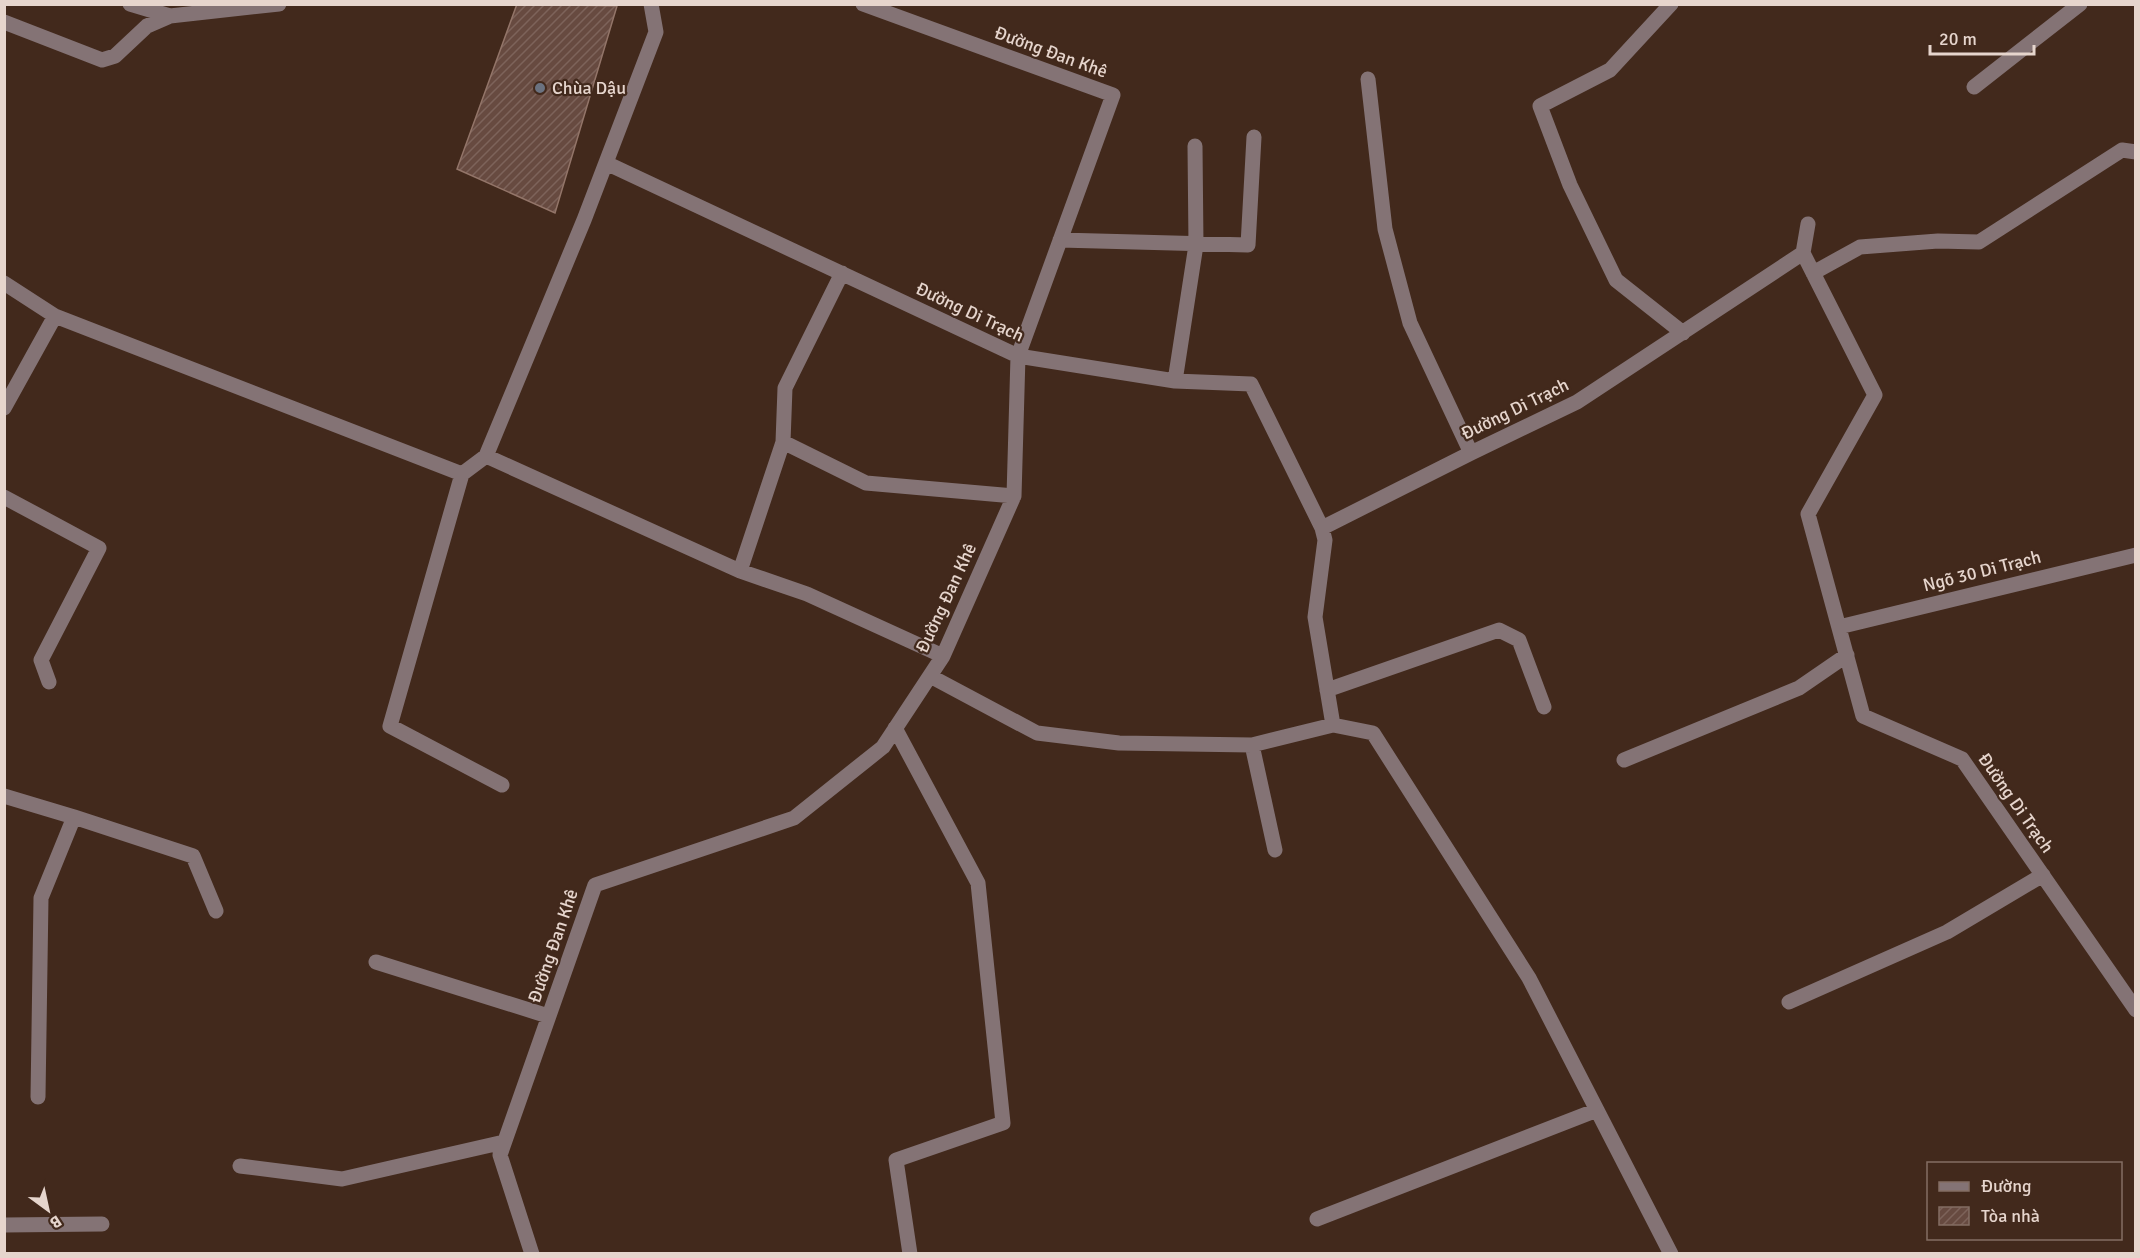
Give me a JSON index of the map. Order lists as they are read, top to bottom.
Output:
{
  "streets": {
    "street": ["Đường Đan Khê", "Đường Di Trạch", "Ngõ 30 Di Trạch"]
  },
  "crossings": [
    ["Đường Đan Khê", "Đường Di Trạch"],
    ["Đường Di Trạch", "Ngõ 30 Di Trạch"]
  ],
  "places": ["Chùa Dậu"],
  "legend": ["Đường", "Tòa nhà"],
  "scale_bar": "20 m",
  "north": "bottom right"
}
